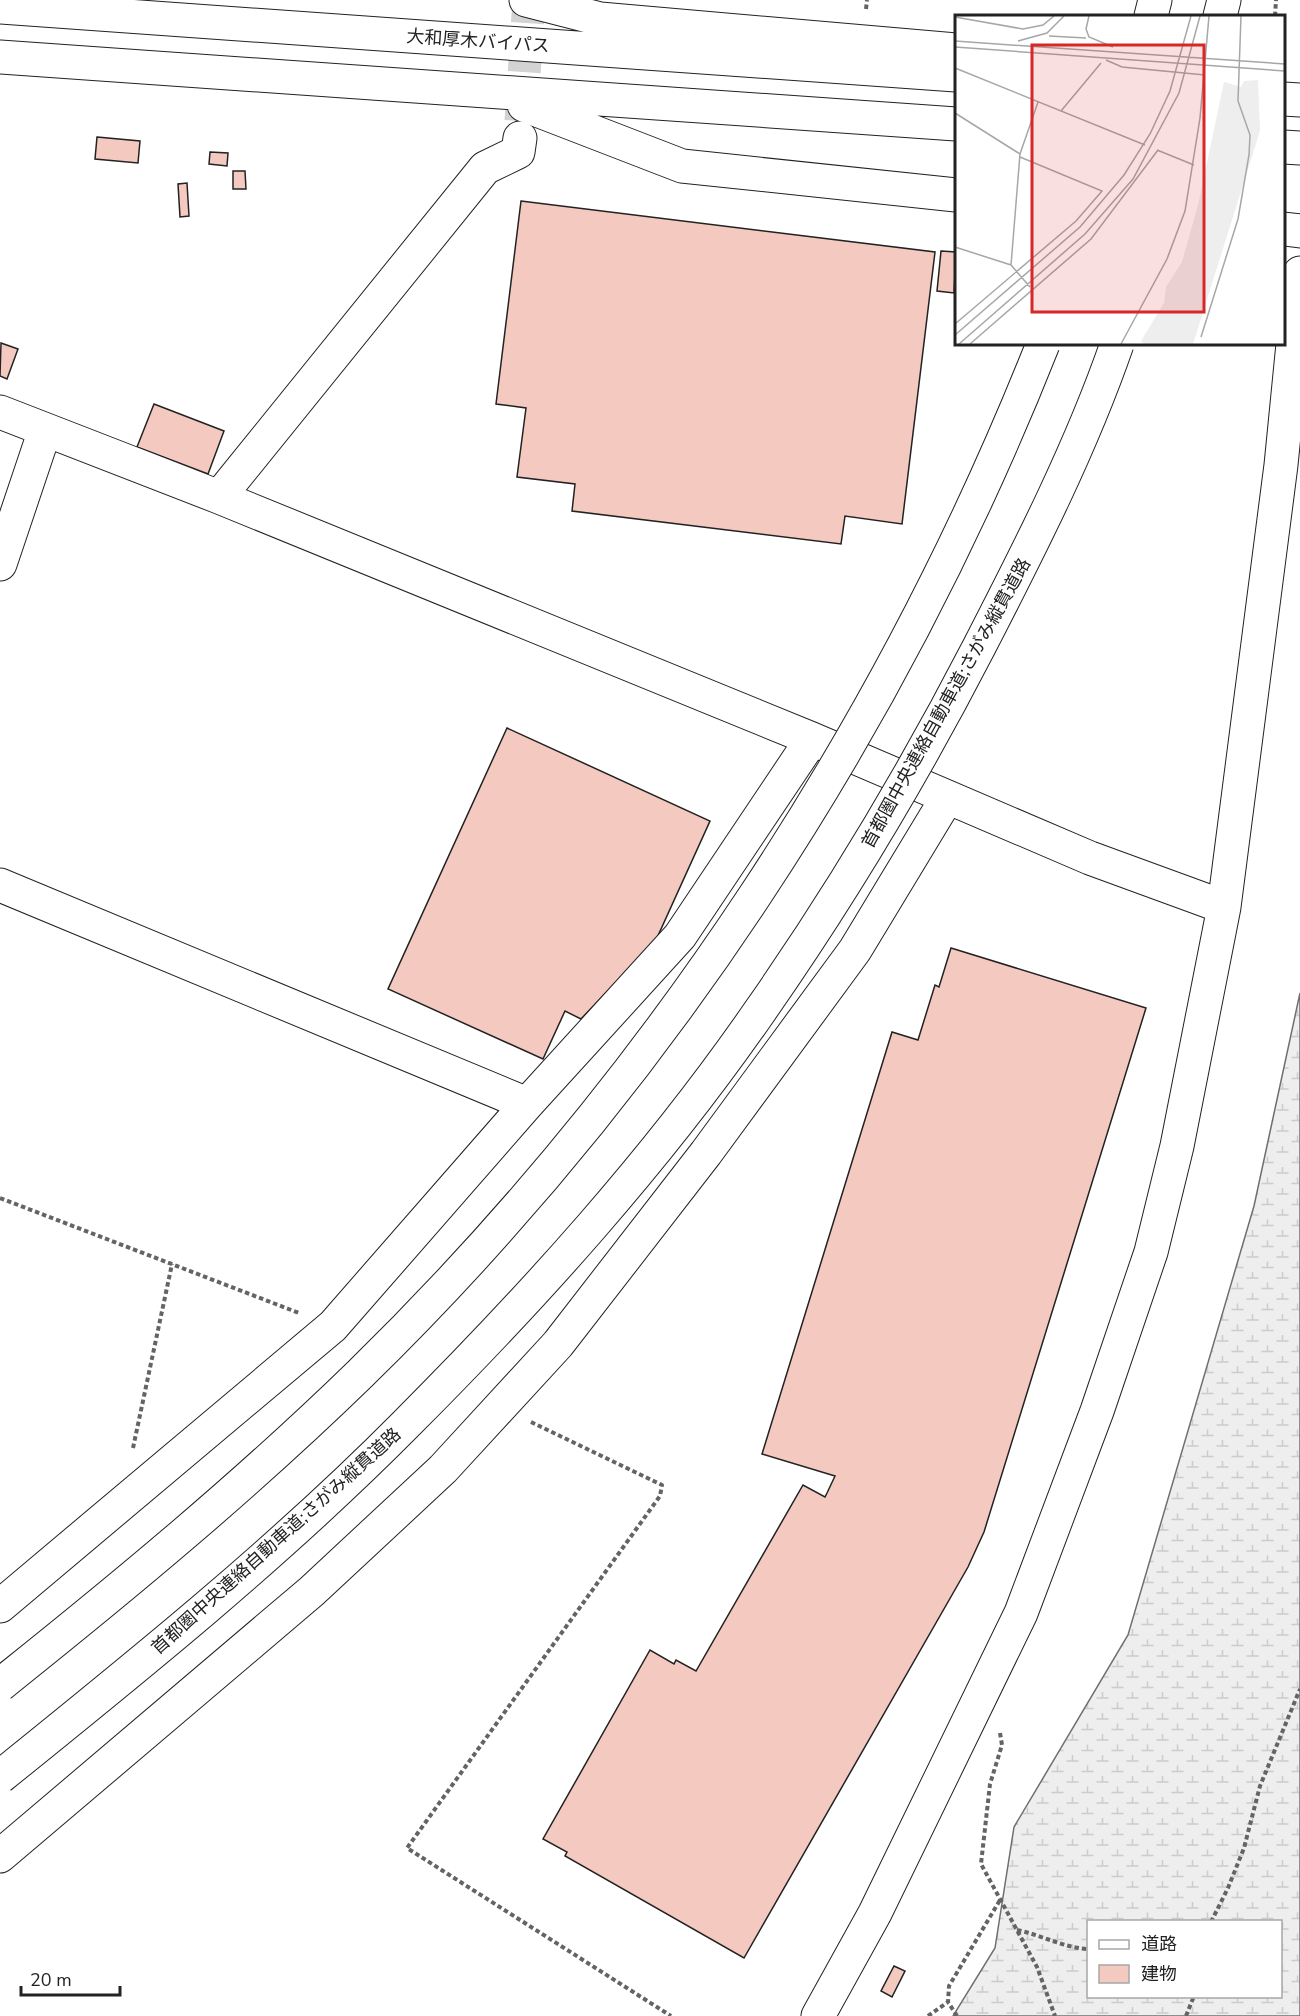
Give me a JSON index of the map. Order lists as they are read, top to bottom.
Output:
{
  "streets": {
    "main road": ["大和厚木バイパス", "首都圏中央連絡自動車道;さがみ縦貫道路"]
  },
  "legend": ["道路", "建物"],
  "scale_bar": "20 m"
}
